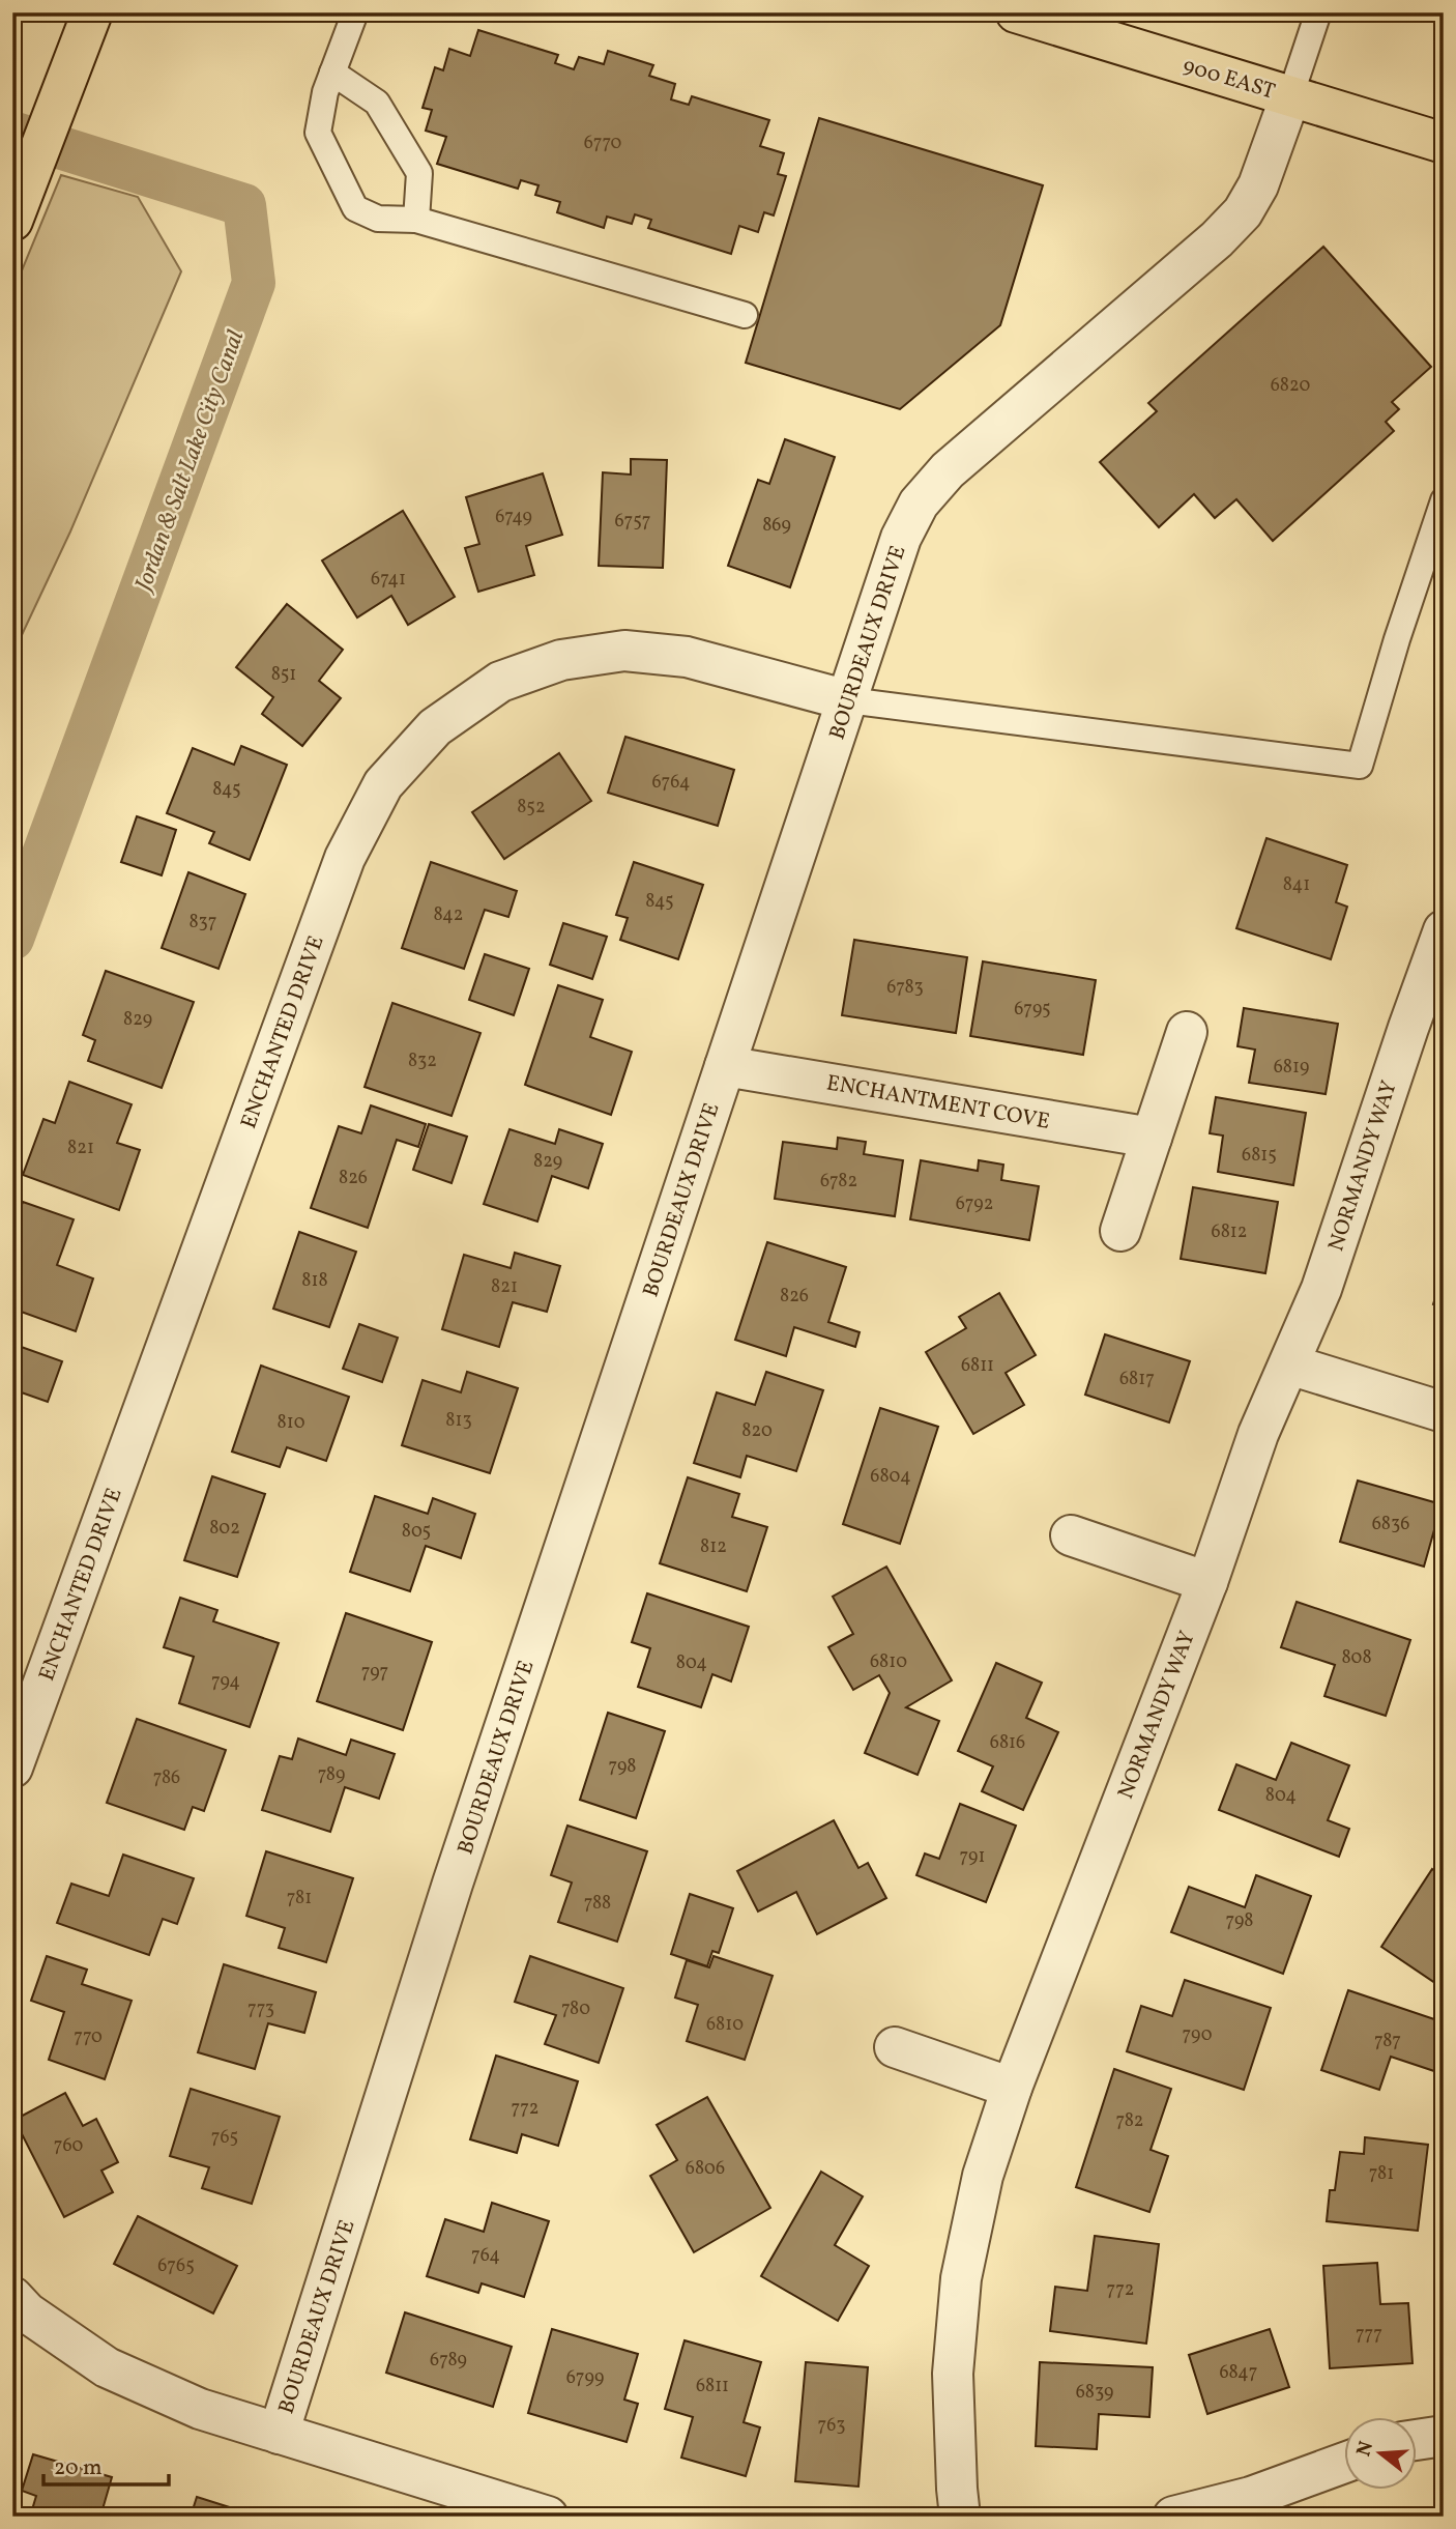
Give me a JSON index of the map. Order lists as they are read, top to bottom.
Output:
{
  "streets": {
    "main road": ["900 EAST"],
    "street": [
      "BOURDEAUX DRIVE",
      "ENCHANTED DRIVE",
      "ENCHANTMENT COVE",
      "NORMANDY WAY"
    ]
  },
  "crossings": [
    ["900 EAST", "BOURDEAUX DRIVE"],
    ["BOURDEAUX DRIVE", "ENCHANTED DRIVE"],
    ["BOURDEAUX DRIVE", "ENCHANTMENT COVE"]
  ],
  "water": ["Jordan & Salt Lake City Canal"],
  "house_numbers": [
    "6770",
    "6820",
    "6749",
    "6757",
    "869",
    "6741",
    "851",
    "6764",
    "845",
    "852",
    "841",
    "845",
    "842",
    "837",
    "6783",
    "6795",
    "829",
    "832",
    "6819",
    "821",
    "6815",
    "829",
    "826",
    "6782",
    "6792",
    "6812",
    "818",
    "821",
    "826",
    "6811",
    "6817",
    "813",
    "810",
    "820",
    "6804",
    "6836",
    "802",
    "805",
    "812",
    "808",
    "6810",
    "804",
    "797",
    "794",
    "6816",
    "798",
    "789",
    "786",
    "804",
    "791",
    "781",
    "788",
    "798",
    "773",
    "780",
    "6810",
    "790",
    "770",
    "787",
    "772",
    "782",
    "765",
    "760",
    "6806",
    "781",
    "764",
    "6765",
    "772",
    "777",
    "6789",
    "6847",
    "6799",
    "6811",
    "6839",
    "763"
  ],
  "scale_bar": "20 m",
  "north": "left"
}
